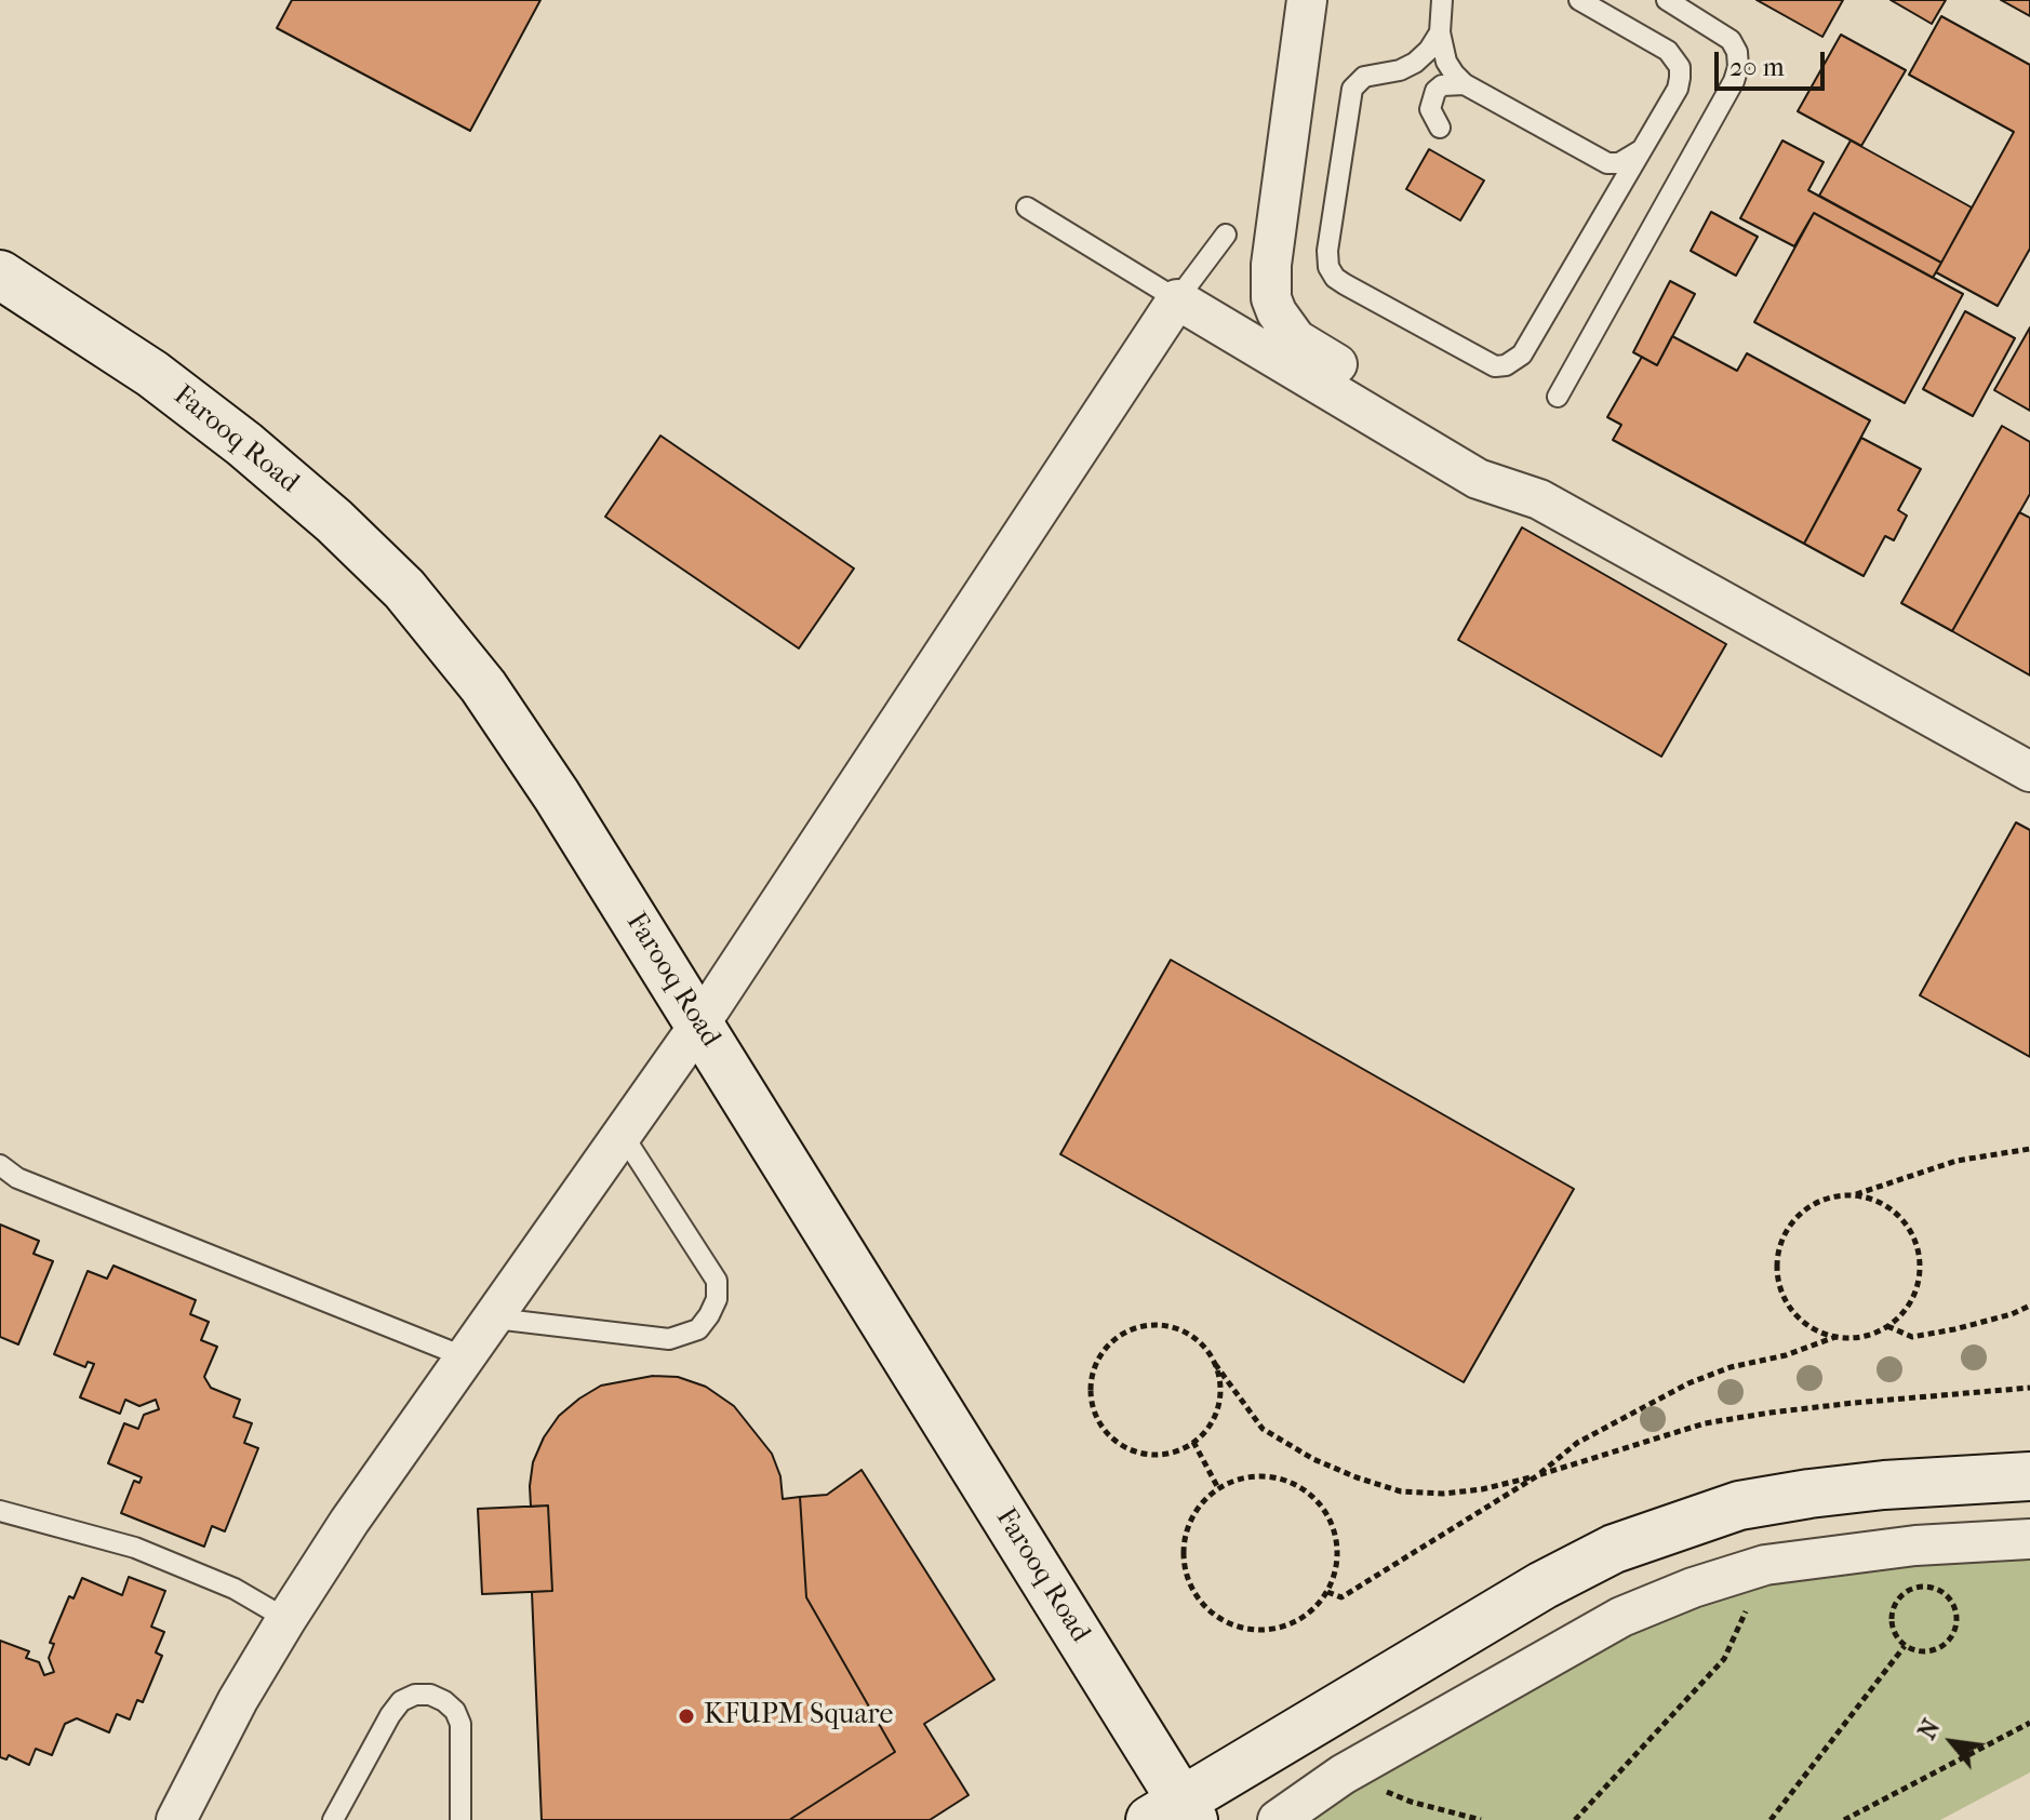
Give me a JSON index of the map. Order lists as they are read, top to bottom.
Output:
{
  "streets": {
    "street": ["Farooq Road"]
  },
  "places": ["KFUPM Square"],
  "scale_bar": "20 m",
  "north": "top left"
}
